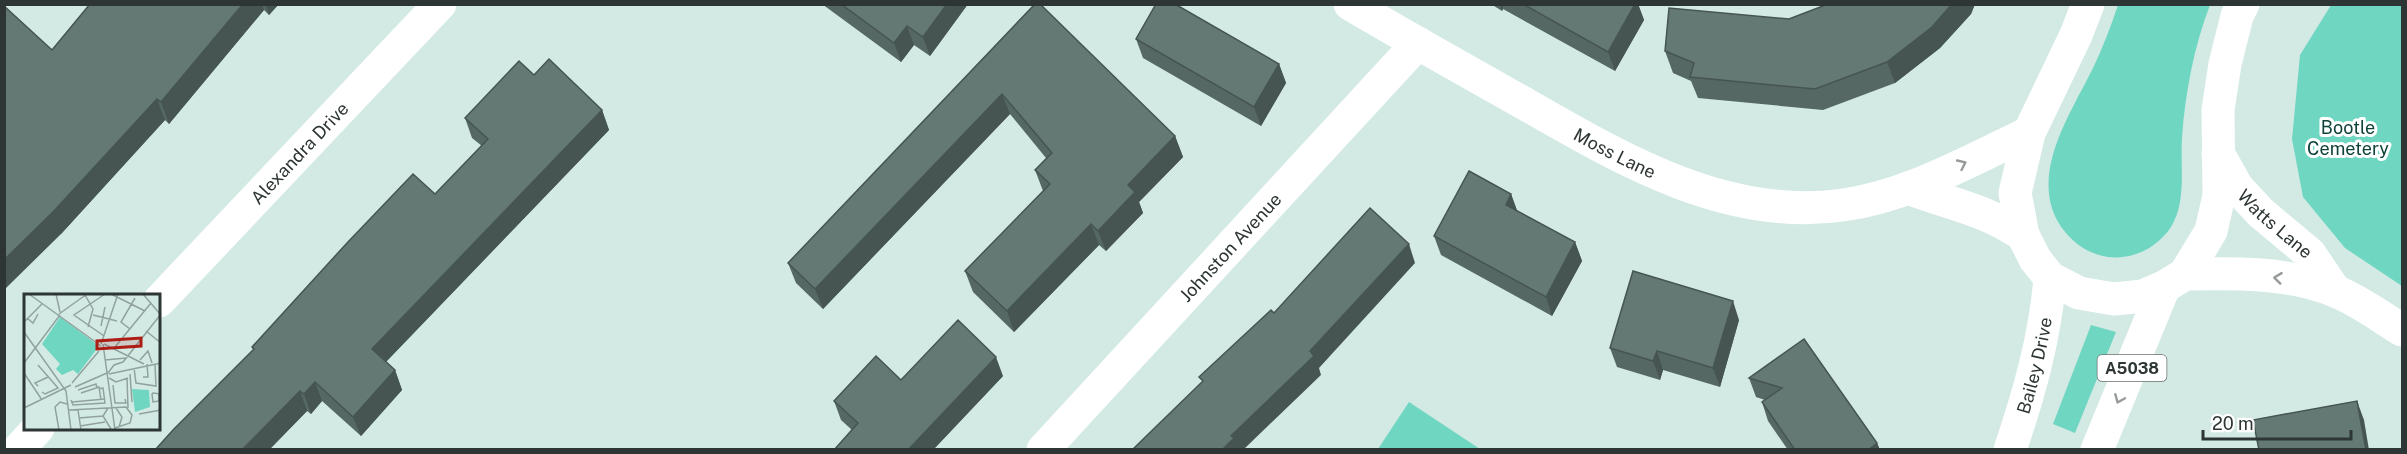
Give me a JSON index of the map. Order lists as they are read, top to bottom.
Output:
{
  "streets": {
    "street": [
      "Alexandra Drive",
      "Moss Lane",
      "Watts Lane",
      "Johnston Avenue",
      "Bailey Drive",
      "A5038"
    ]
  },
  "crossings": [
    ["Moss Lane", "Johnston Avenue"],
    ["Watts Lane", "Bailey Drive"],
    ["Watts Lane", "A5038"]
  ],
  "parks": ["Bootle Cemetery"],
  "scale_bar": "20 m"
}
